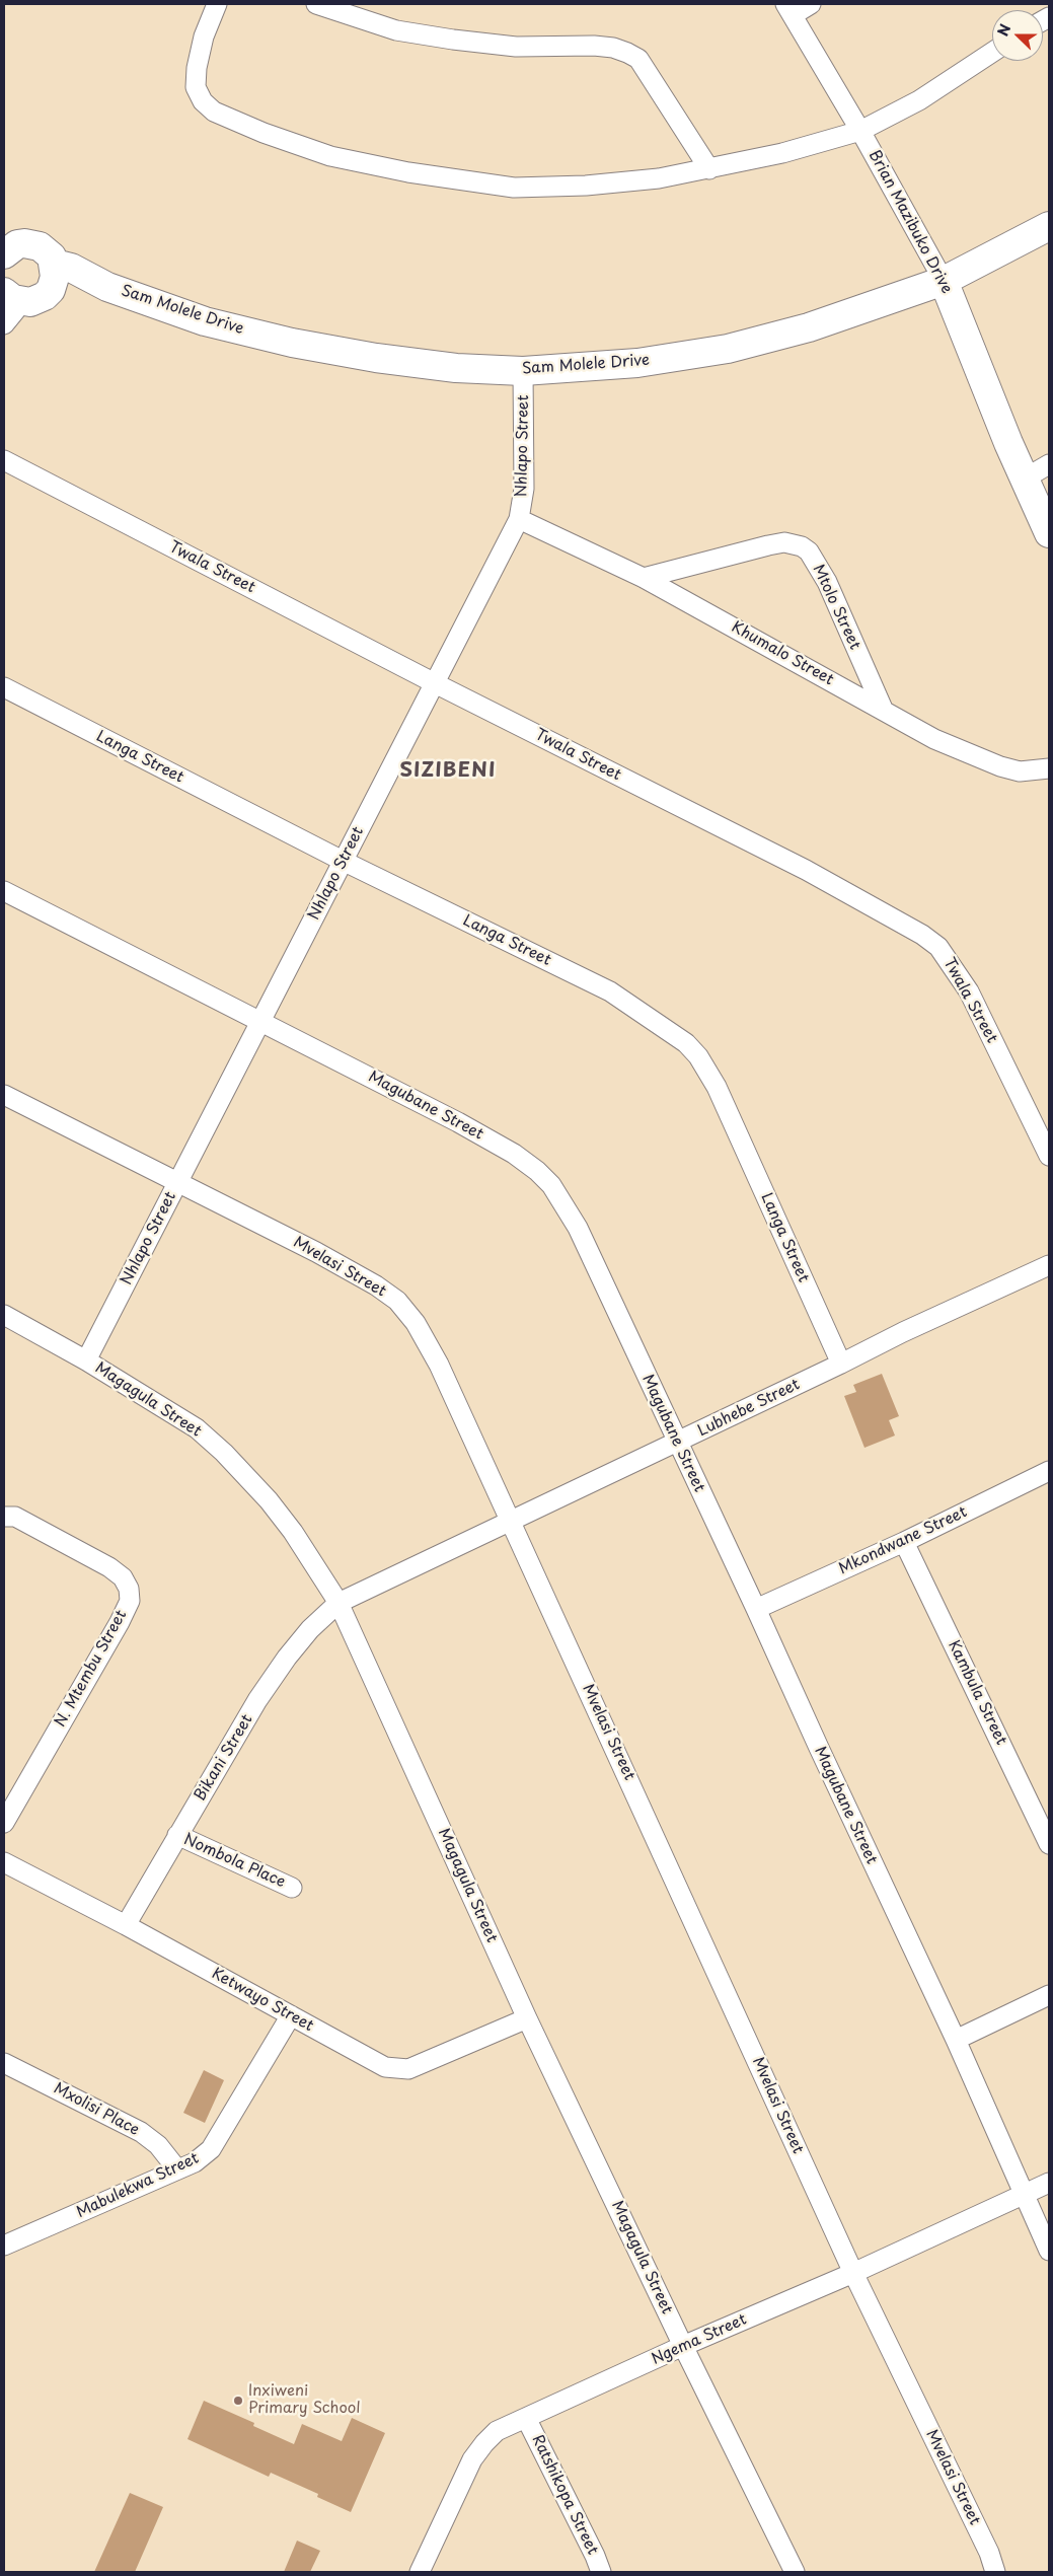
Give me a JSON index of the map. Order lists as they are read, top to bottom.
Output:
{
  "streets": {
    "street": [
      "Brian Mazibuko Drive",
      "Sam Molele Drive",
      "Nhlapo Street",
      "Twala Street",
      "Mtolo Street",
      "Khumalo Street",
      "Langa Street",
      "Magubane Street",
      "Mvelasi Street",
      "Magagula Street",
      "Lubhebe Street",
      "Mkondwane Street",
      "N. Mtembu Street",
      "Kambula Street",
      "Bikani Street",
      "Nombola Place",
      "Ketwayo Street",
      "Mxolisi Place",
      "Mabulekwa Street",
      "Ngema Street",
      "Ratshikopa Street"
    ]
  },
  "crossings": [
    ["Brian Mazibuko Drive", "Sam Molele Drive"],
    ["Sam Molele Drive", "Nhlapo Street"],
    ["Nhlapo Street", "Twala Street"],
    ["Nhlapo Street", "Khumalo Street"],
    ["Nhlapo Street", "Langa Street"],
    ["Nhlapo Street", "Magubane Street"],
    ["Nhlapo Street", "Mvelasi Street"],
    ["Nhlapo Street", "Magagula Street"],
    ["Mtolo Street", "Khumalo Street"],
    ["Langa Street", "Lubhebe Street"],
    ["Magubane Street", "Lubhebe Street"],
    ["Magubane Street", "Mkondwane Street"],
    ["Magubane Street", "Ngema Street"],
    ["Mvelasi Street", "Lubhebe Street"],
    ["Mvelasi Street", "Ngema Street"],
    ["Magagula Street", "Lubhebe Street"],
    ["Magagula Street", "Bikani Street"],
    ["Magagula Street", "Ketwayo Street"],
    ["Magagula Street", "Ngema Street"],
    ["Lubhebe Street", "Bikani Street"],
    ["Mkondwane Street", "Kambula Street"],
    ["Bikani Street", "Nombola Place"],
    ["Bikani Street", "Ketwayo Street"],
    ["Ketwayo Street", "Mabulekwa Street"],
    ["Mxolisi Place", "Mabulekwa Street"],
    ["Ngema Street", "Ratshikopa Street"]
  ],
  "districts": ["SIZIBENI"],
  "places": ["Inxiweni Primary School"],
  "north": "left"
}
